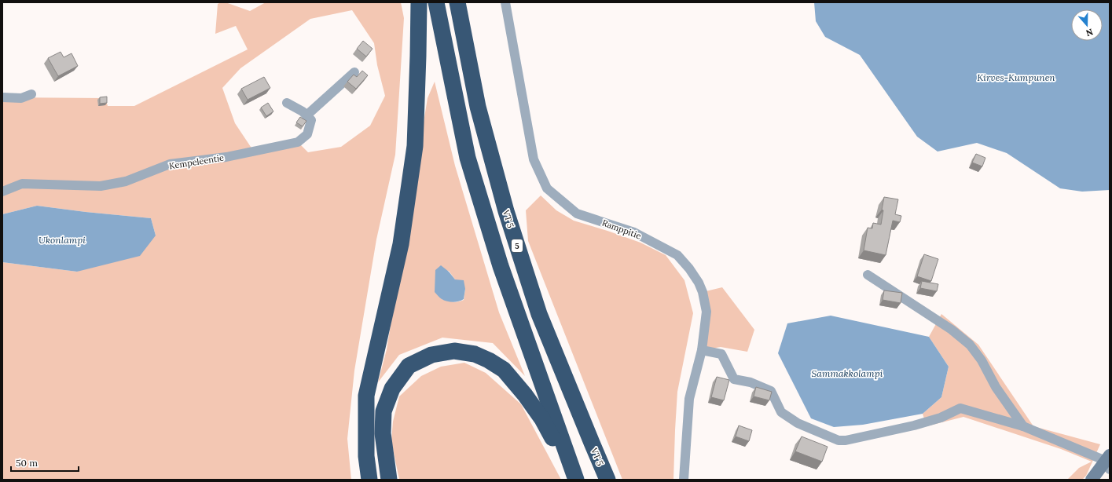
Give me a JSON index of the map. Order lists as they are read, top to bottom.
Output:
{
  "streets": {
    "highway": ["VT 5", "5"],
    "street": ["Kempeleentie", "Ramppitie"]
  },
  "water": ["Kirves-Kumpunen", "Ukonlampi", "Sammakkolampi"],
  "scale_bar": "50 m",
  "north": "bottom"
}
